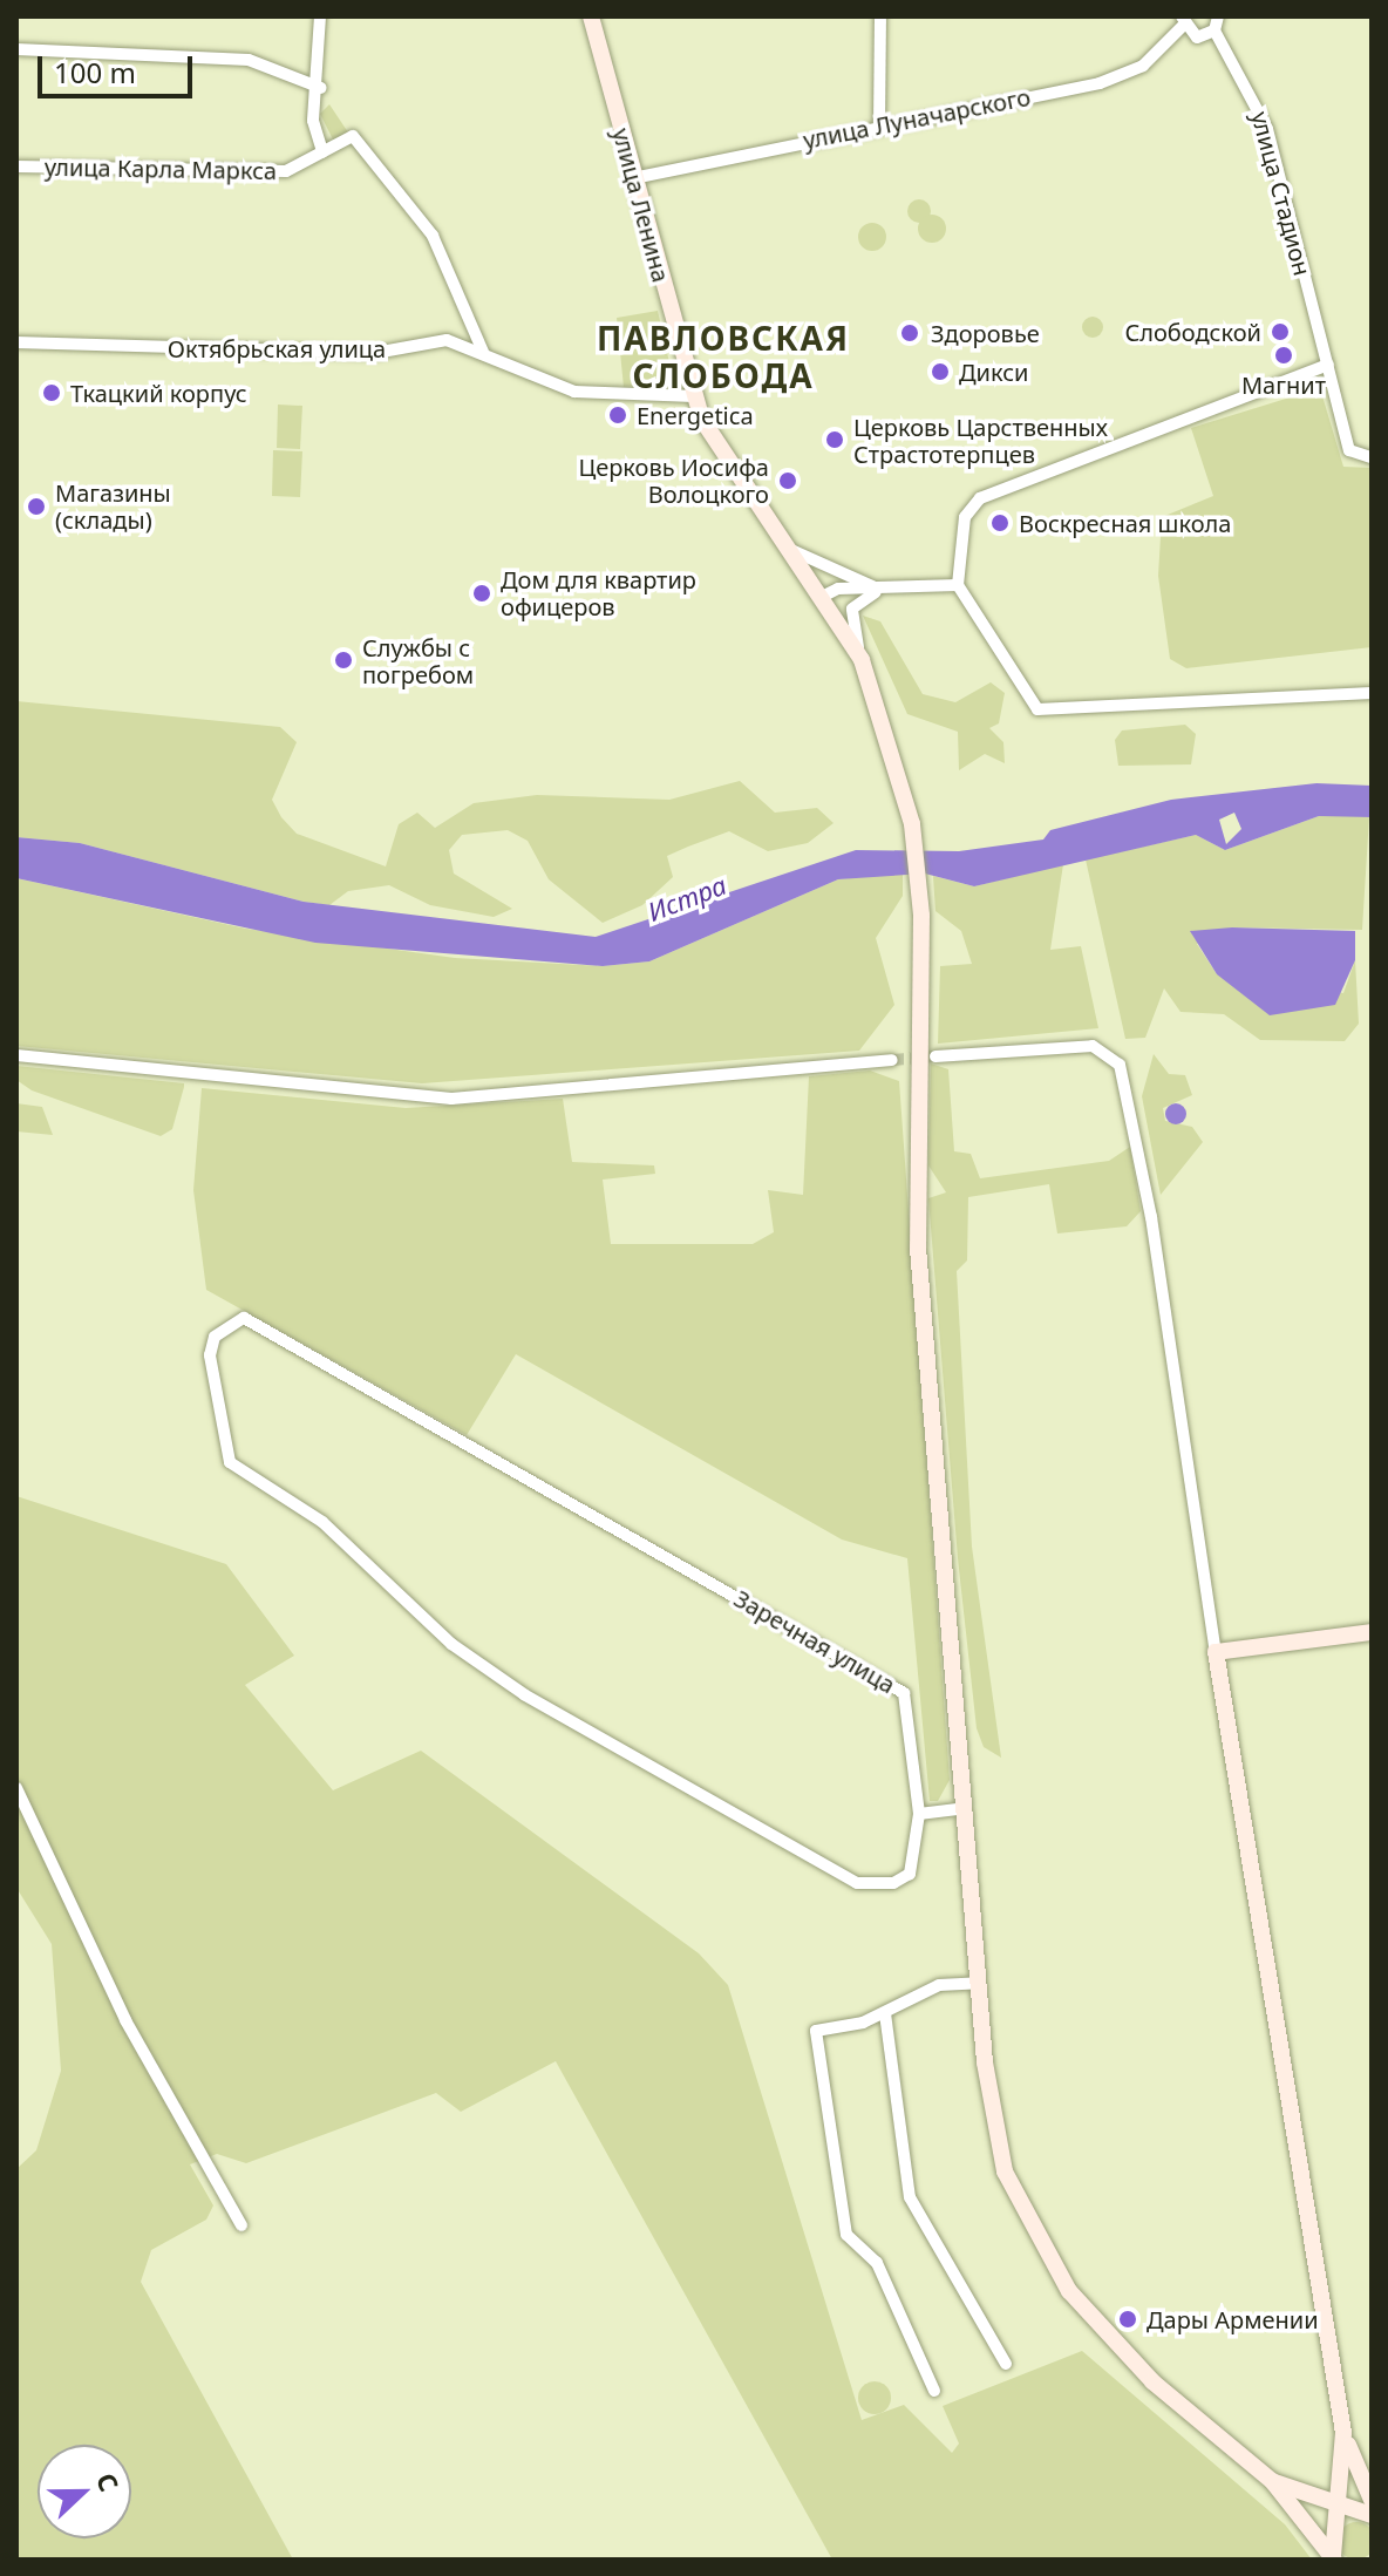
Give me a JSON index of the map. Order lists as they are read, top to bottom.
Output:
{
  "streets": {
    "main road": ["улица Ленина"],
    "street": [
      "улица Луначарского",
      "улица Карла Маркса",
      "улица Стадион",
      "Октябрьская улица",
      "Заречная улица"
    ]
  },
  "crossings": [
    ["улица Луначарского", "улица Ленина"],
    ["улица Карла Маркса", "Октябрьская улица"],
    ["улица Ленина", "Октябрьская улица"]
  ],
  "districts": ["ПАВЛОВСКАЯ СЛОБОДА"],
  "water": ["Истра"],
  "places": [
    "Слободской",
    "Здоровье",
    "Магнит",
    "Дикси",
    "Ткацкий корпус",
    "Energetica",
    "Церковь Царственных Страстотерпцев",
    "Церковь Иосифа Волоцкого",
    "Магазины (склады)",
    "Воскресная школа",
    "Дом для квартир офицеров",
    "Службы с погребом",
    "Дары Армении"
  ],
  "scale_bar": "100 m",
  "north": "right"
}
